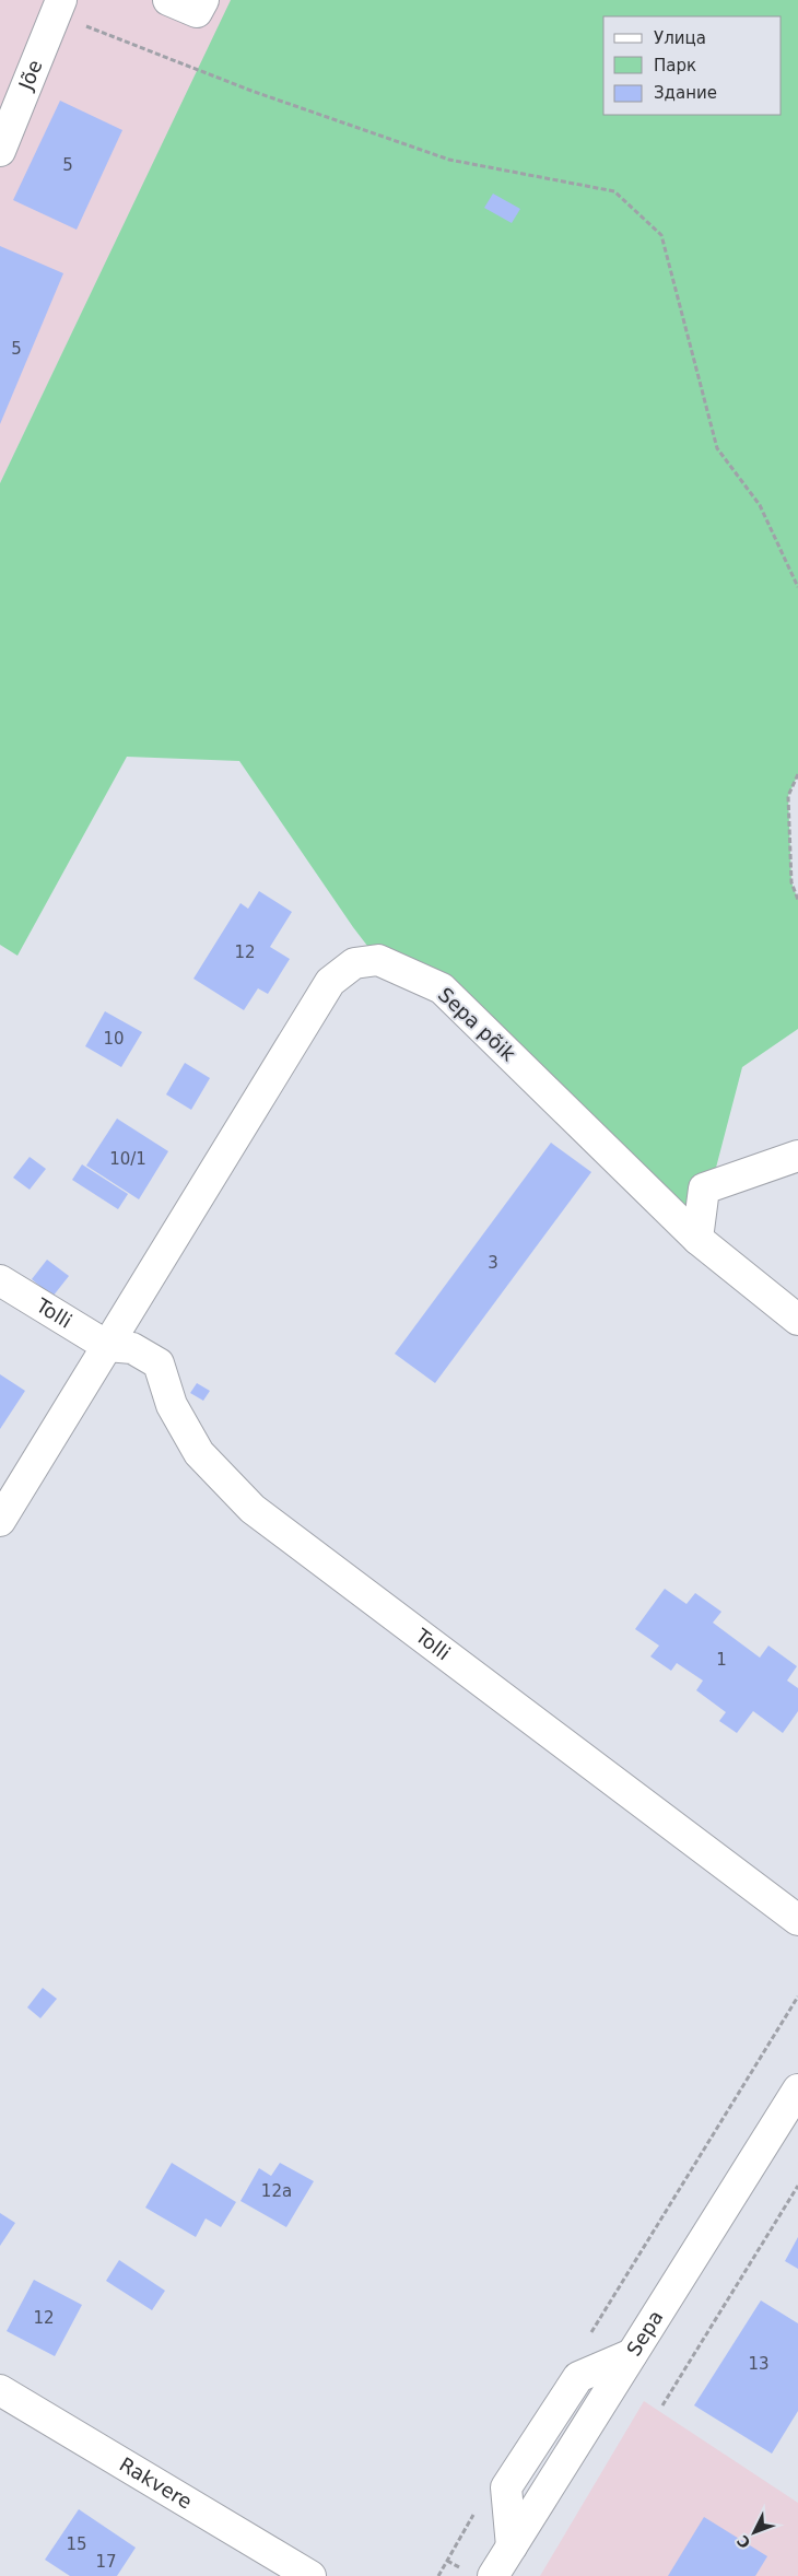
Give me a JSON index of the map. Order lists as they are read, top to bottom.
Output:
{
  "streets": {
    "street": [
      "Jõe",
      "Sepa põik",
      "Tolli",
      "Sepa",
      "Rakvere"
    ]
  },
  "crossings": [
    ["Sepa põik", "Tolli"]
  ],
  "house_numbers": [
    "5",
    "5",
    "12",
    "10",
    "10/1",
    "3",
    "1",
    "12a",
    "12",
    "13",
    "15",
    "17"
  ],
  "legend": ["Улица", "Парк", "Здание"],
  "north": "bottom left"
}
